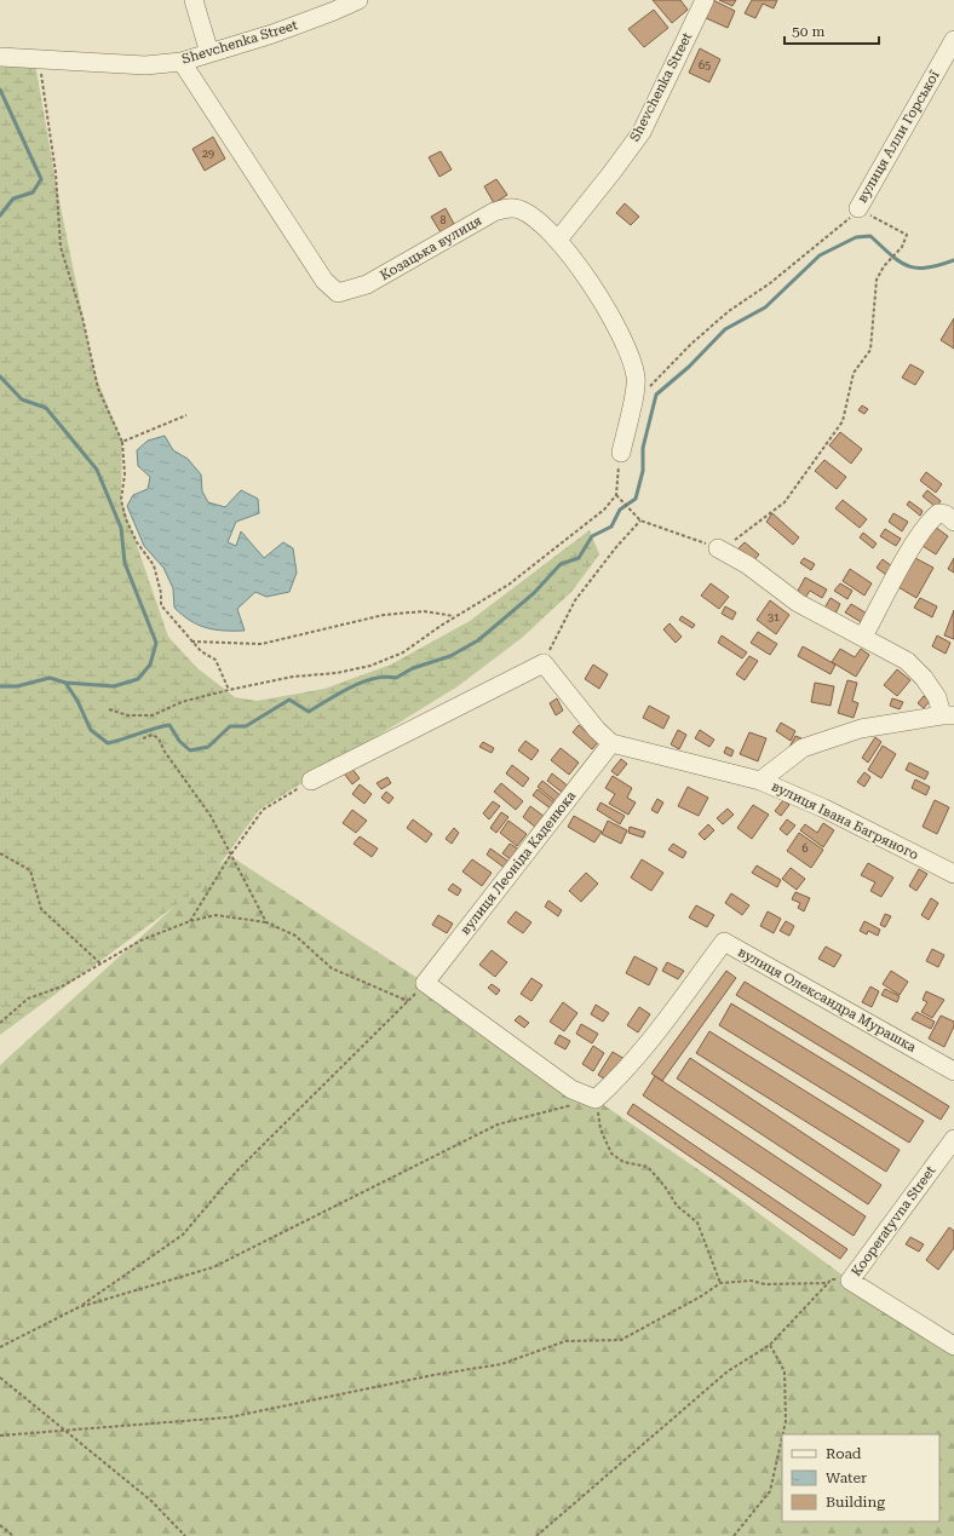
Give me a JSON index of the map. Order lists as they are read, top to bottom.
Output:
{
  "streets": {
    "street": [
      "Shevchenka Street",
      "вулиця Алли Горської",
      "Козацька вулиця",
      "вулиця Івана Багряного",
      "вулиця Леоніда Каденюка",
      "вулиця Олександра Мурашка",
      "Kooperatyvna Street"
    ]
  },
  "crossings": [
    ["Shevchenka Street", "Козацька вулиця"],
    ["вулиця Івана Багряного", "вулиця Леоніда Каденюка"]
  ],
  "house_numbers": [
    "65",
    "29",
    "8",
    "31",
    "6"
  ],
  "legend": ["Road", "Water", "Building"],
  "scale_bar": "50 m"
}
